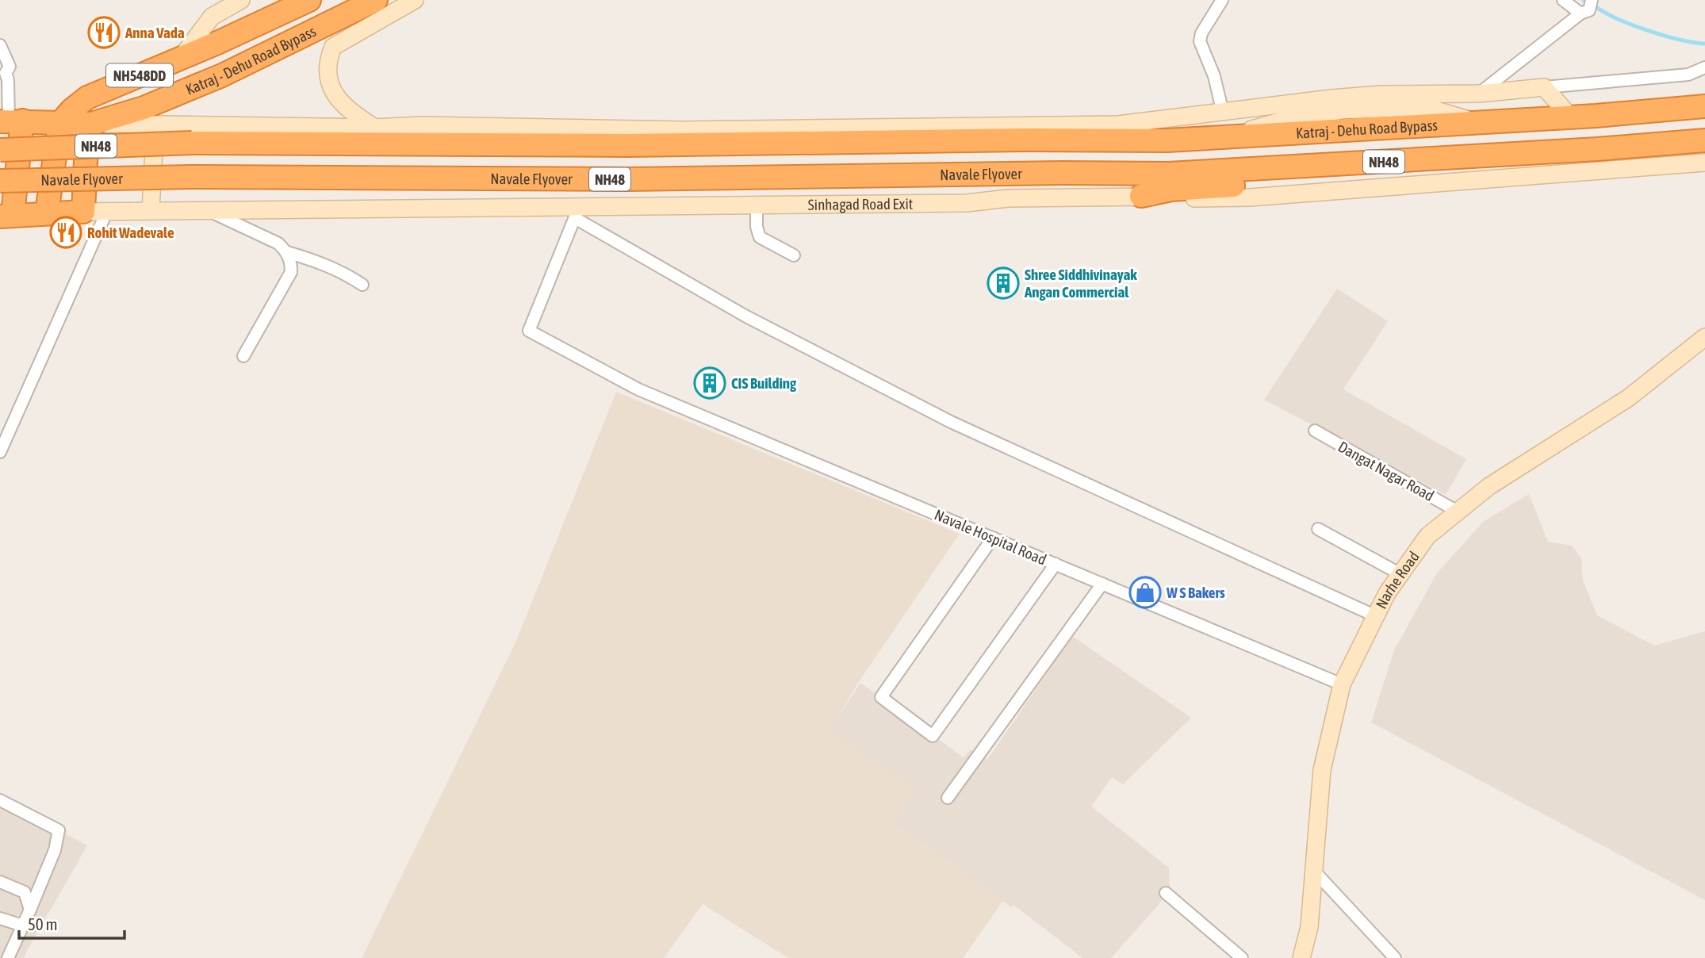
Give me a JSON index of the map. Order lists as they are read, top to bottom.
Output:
{
  "streets": {
    "highway": [
      "Katraj - Dehu Road Bypass",
      "NH548DD",
      "NH48",
      "Navale Flyover"
    ],
    "street": [
      "Sinhagad Road Exit",
      "Dangat Nagar Road",
      "Navale Hospital Road",
      "Narhe Road"
    ]
  },
  "crossings": [
    ["Katraj - Dehu Road Bypass", "Navale Flyover"],
    ["NH48", "Navale Flyover"],
    ["Sinhagad Road Exit", "Navale Hospital Road"],
    ["Dangat Nagar Road", "Narhe Road"],
    ["Navale Hospital Road", "Narhe Road"]
  ],
  "places": {
    "restaurant": ["Anna Vada", "Rohit Wadevale"],
    "building": ["Shree Siddhivinayak Angan Commercial", "CIS Building"],
    "shop": ["W S Bakers"]
  },
  "scale_bar": "50 m"
}
